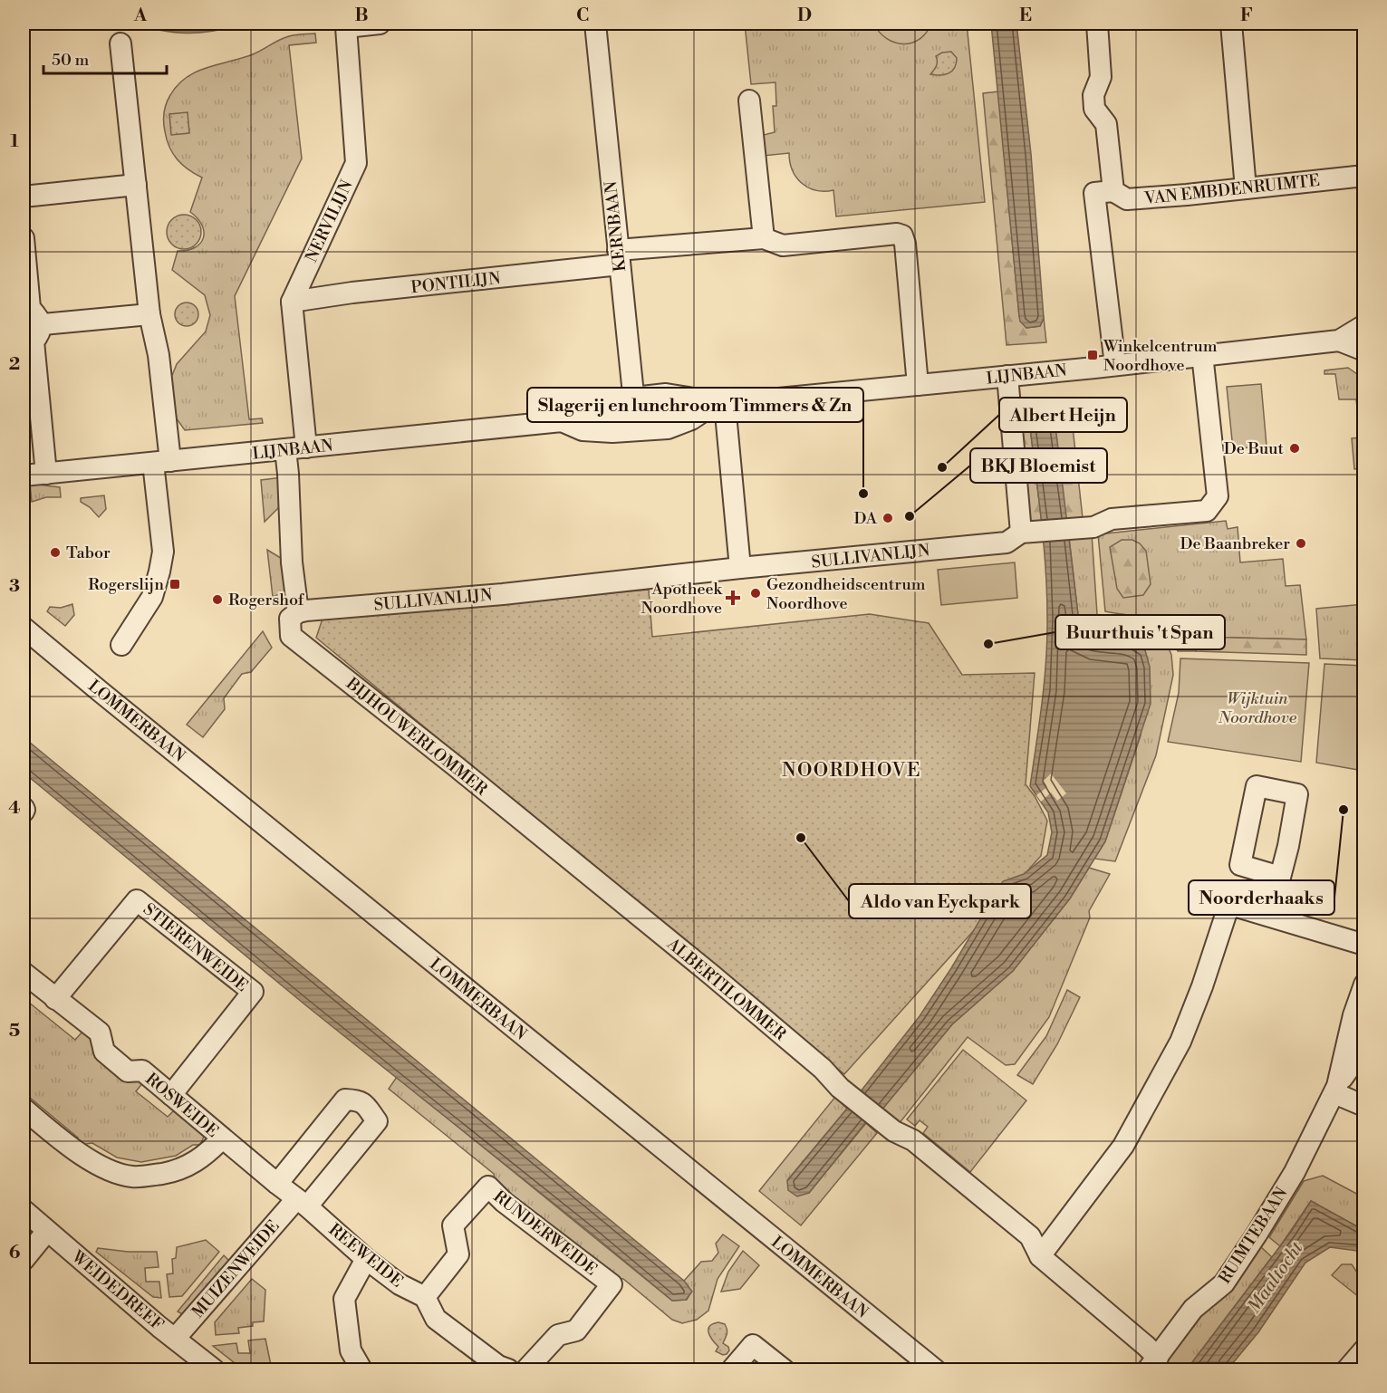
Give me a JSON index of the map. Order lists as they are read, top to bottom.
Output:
{
  "streets": {
    "street": [
      "VAN EMBDENRUIMTE",
      "NERVILIJN",
      "KERNBAAN",
      "PONTILIJN",
      "LIJNBAAN",
      "SULLIVANLIJN",
      "LOMMERBAAN",
      "BIJHOUWERLOMMER",
      "STIERENWEIDE",
      "ALBERTILOMMER",
      "ROSWEIDE",
      "RUNDERWEIDE",
      "RUIMTEBAAN",
      "REEWEIDE",
      "MUIZENWEIDE",
      "WEIDEDREEF"
    ]
  },
  "crossings": [
    ["NERVILIJN", "PONTILIJN"],
    ["KERNBAAN", "PONTILIJN"],
    ["KERNBAAN", "LIJNBAAN"],
    ["PONTILIJN", "LIJNBAAN"],
    ["LIJNBAAN", "SULLIVANLIJN"],
    ["SULLIVANLIJN", "BIJHOUWERLOMMER"],
    ["BIJHOUWERLOMMER", "ALBERTILOMMER"],
    ["STIERENWEIDE", "ROSWEIDE"],
    ["ROSWEIDE", "REEWEIDE"],
    ["ROSWEIDE", "MUIZENWEIDE"],
    ["RUNDERWEIDE", "REEWEIDE"],
    ["REEWEIDE", "MUIZENWEIDE"],
    ["MUIZENWEIDE", "WEIDEDREEF"]
  ],
  "districts": ["NOORDHOVE"],
  "water": ["Maaltocht"],
  "parks": ["Wijktuin Noordhove"],
  "places": {
    "transit": ["Winkelcentrum Noordhove", "Rogerslijn"],
    "other": [
      "De Buut",
      "Albert Heijn",
      "Slagerij en lunchroom Timmers & Zn",
      "BKJ Bloemist",
      "DA",
      "De Baanbreker",
      "Tabor",
      "Gezondheidscentrum Noordhove",
      "Rogershof",
      "Buurthuis 't Span",
      "Noorderhaaks",
      "Aldo van Eyckpark"
    ],
    "health": ["Apotheek Noordhove"]
  },
  "scale_bar": "50 m",
  "grid": {
    "columns": [
      "A",
      "B",
      "C",
      "D",
      "E",
      "F"
    ],
    "rows": [
      "1",
      "2",
      "3",
      "4",
      "5",
      "6"
    ]
  }
}
